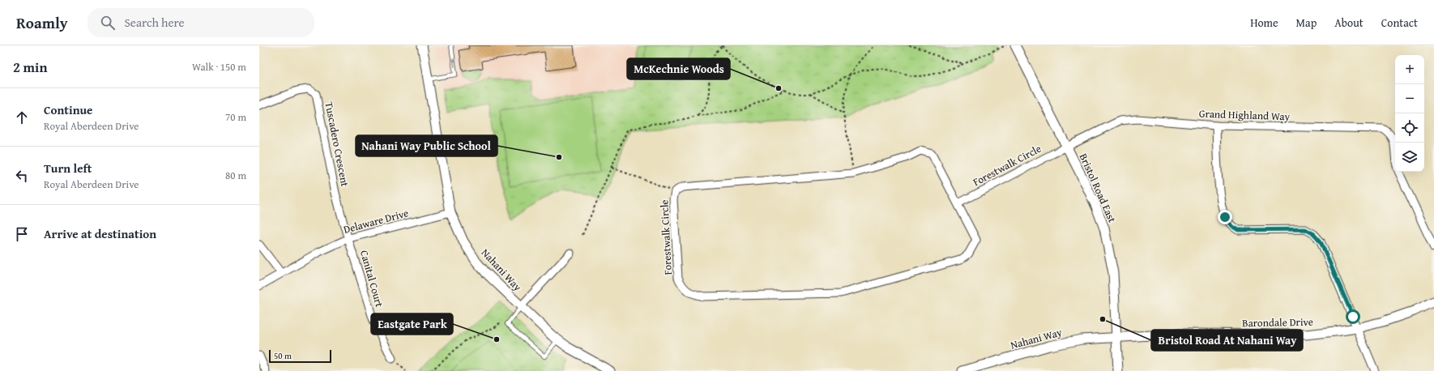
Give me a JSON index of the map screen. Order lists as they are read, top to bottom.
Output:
{
  "streets": {
    "street": [
      "Grand Highland Way",
      "Tuscadero Crescent",
      "Forestwalk Circle",
      "Bristol Road East",
      "Delaware Drive",
      "Nahani Way",
      "Canital Court",
      "Barondale Drive"
    ]
  },
  "crossings": [
    ["Grand Highland Way", "Forestwalk Circle"],
    ["Grand Highland Way", "Bristol Road East"],
    ["Tuscadero Crescent", "Delaware Drive"],
    ["Tuscadero Crescent", "Canital Court"],
    ["Forestwalk Circle", "Bristol Road East"],
    ["Bristol Road East", "Nahani Way"],
    ["Bristol Road East", "Barondale Drive"],
    ["Delaware Drive", "Nahani Way"],
    ["Delaware Drive", "Canital Court"],
    ["Nahani Way", "Barondale Drive"]
  ],
  "places": [
    "McKechnie Woods",
    "Nahani Way Public School",
    "Bristol Road At Nahani Way",
    "Eastgate Park"
  ],
  "scale_bar": "50 m",
  "page": {
    "header": "Roamly",
    "search": "Search here",
    "nav": [
      "Home",
      "Map",
      "About",
      "Contact"
    ],
    "heading": ["2 min", "Walk · 150 m"],
    "map_buttons": ["+", "−"],
    "list": [
      ["Continue", "Royal Aberdeen Drive", "70 m"],
      ["Turn left", "Royal Aberdeen Drive", "80 m"],
      "Arrive at destination"
    ],
    "scale": "50 m"
  }
}
